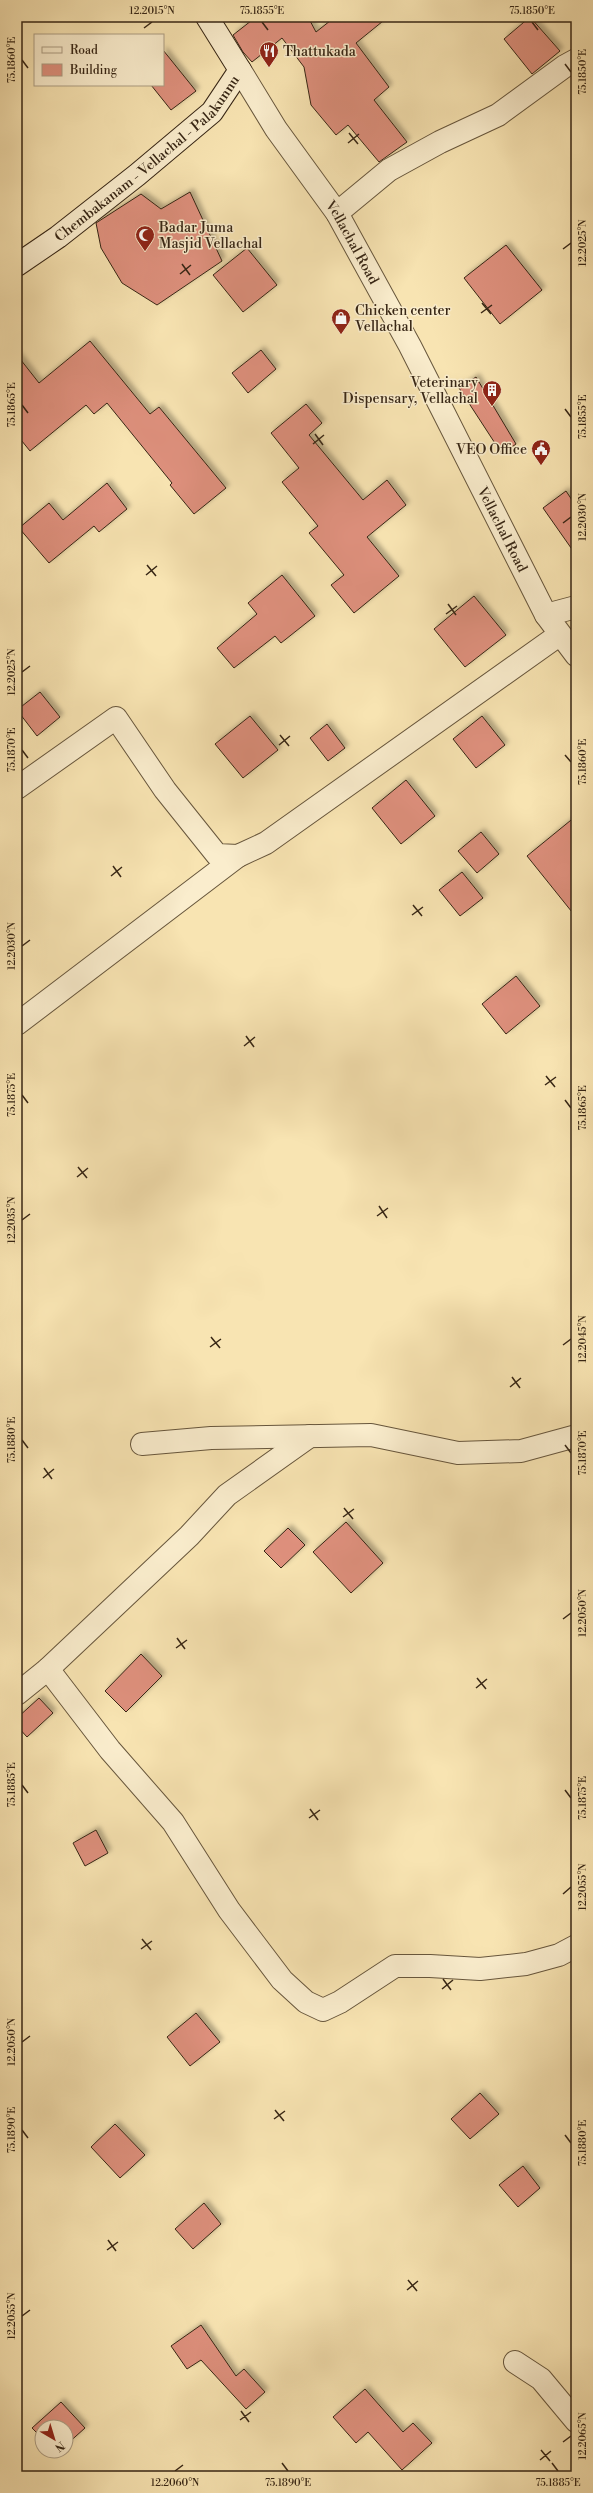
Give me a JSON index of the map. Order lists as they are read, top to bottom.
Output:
{
  "streets": {
    "street": ["Chembakanam - Vellachal - Palakunnu", "Vellachal Road"]
  },
  "crossings": [
    ["Chembakanam - Vellachal - Palakunnu", "Vellachal Road"]
  ],
  "places": {
    "restaurant": ["Thattukada"],
    "mosque": ["Badar Juma Masjid Vellachal"],
    "shop": ["Chicken center Vellachal"],
    "building": ["Veterinary Dispensary, Vellachal"],
    "public building": ["VEO Office"]
  },
  "legend": ["Road", "Building"],
  "north": "bottom right",
  "coordinates": [
    "12.2015°N",
    "75.1855°E",
    "75.1850°E",
    "75.1860°E",
    "12.2025°N",
    "75.1865°E",
    "12.2030°N",
    "75.1870°E",
    "75.1875°E",
    "12.2035°N",
    "12.2045°N",
    "75.1880°E",
    "12.2050°N",
    "75.1885°E",
    "12.2055°N",
    "75.1890°E",
    "12.2065°N",
    "12.2060°N"
  ]
}
